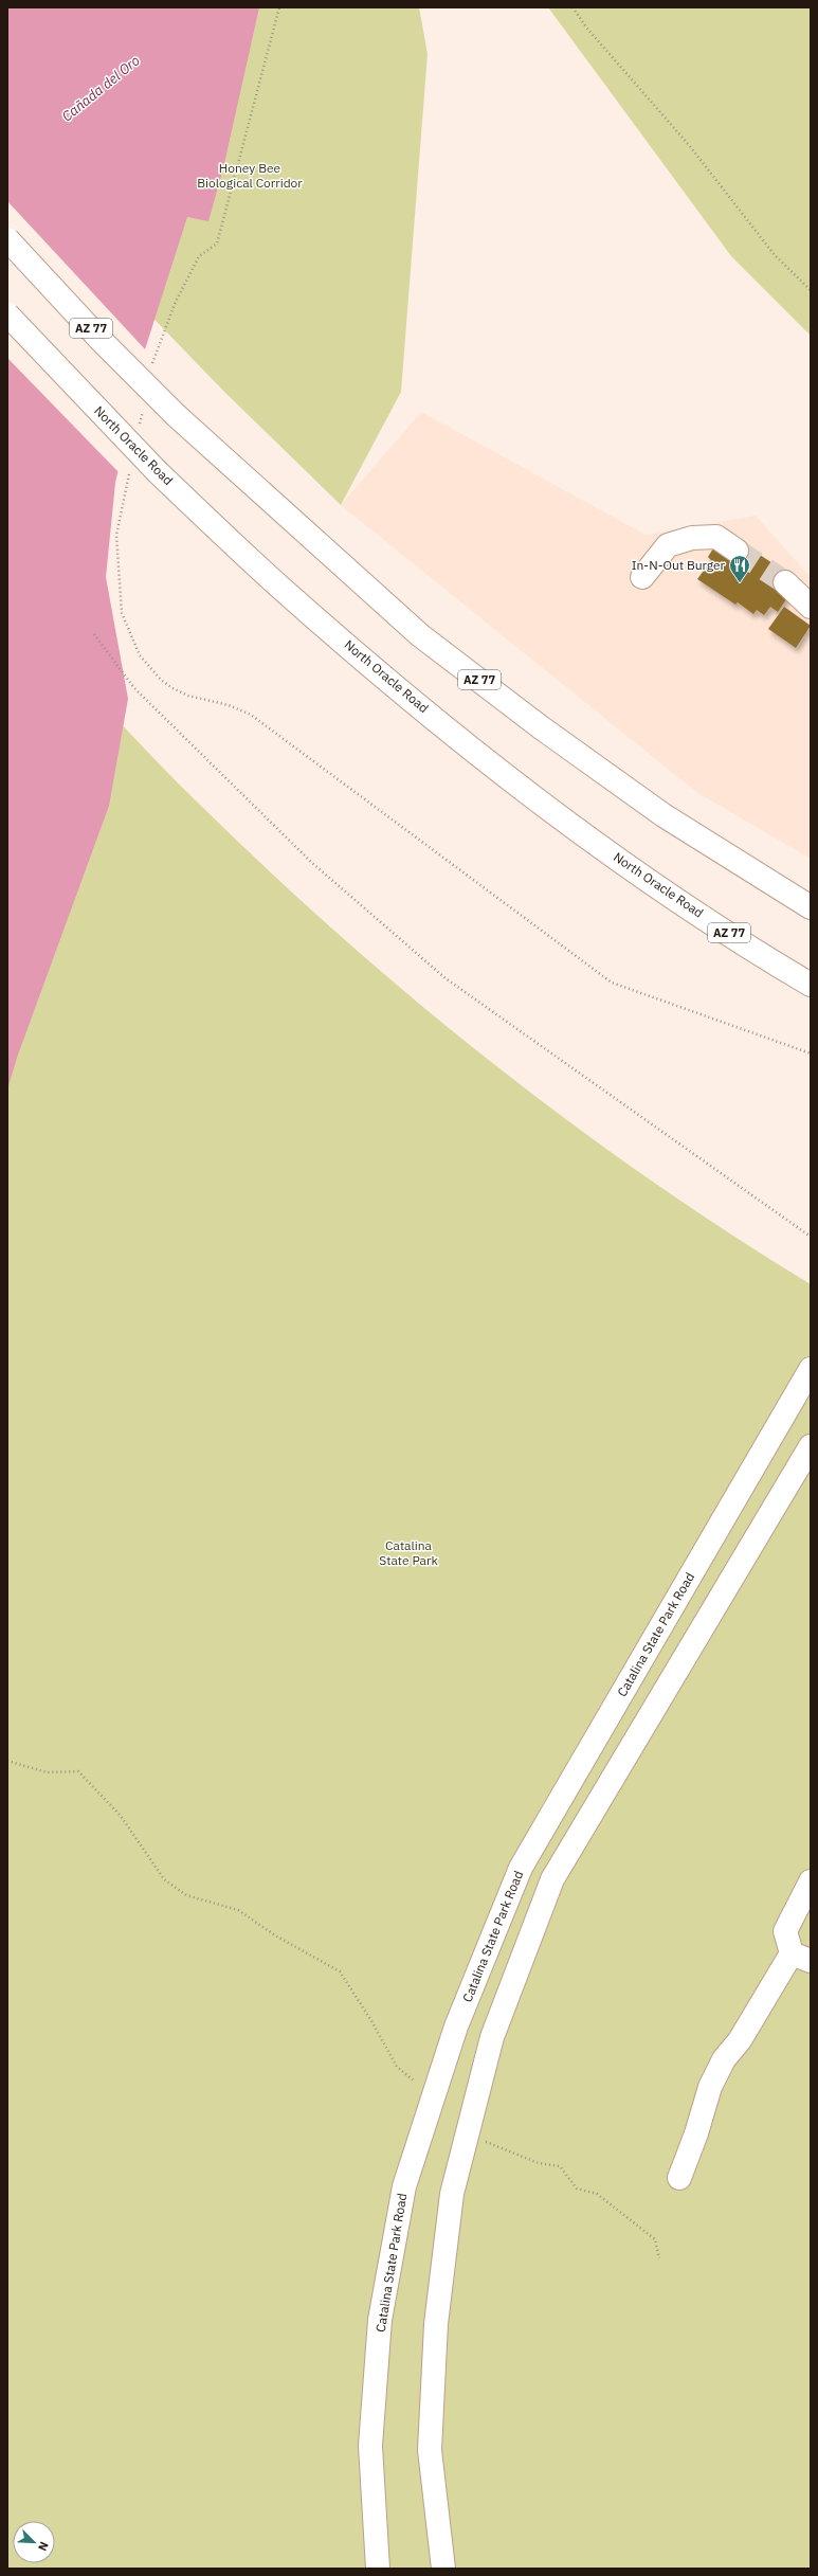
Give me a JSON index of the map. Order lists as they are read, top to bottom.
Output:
{
  "streets": {
    "main road": ["AZ 77", "North Oracle Road", "Catalina State Park Road"]
  },
  "water": ["Cañada del Oro"],
  "parks": ["Honey Bee Biological Corridor", "Catalina State Park"],
  "places": {
    "restaurant": ["In-N-Out Burger"]
  },
  "north": "bottom right"
}
